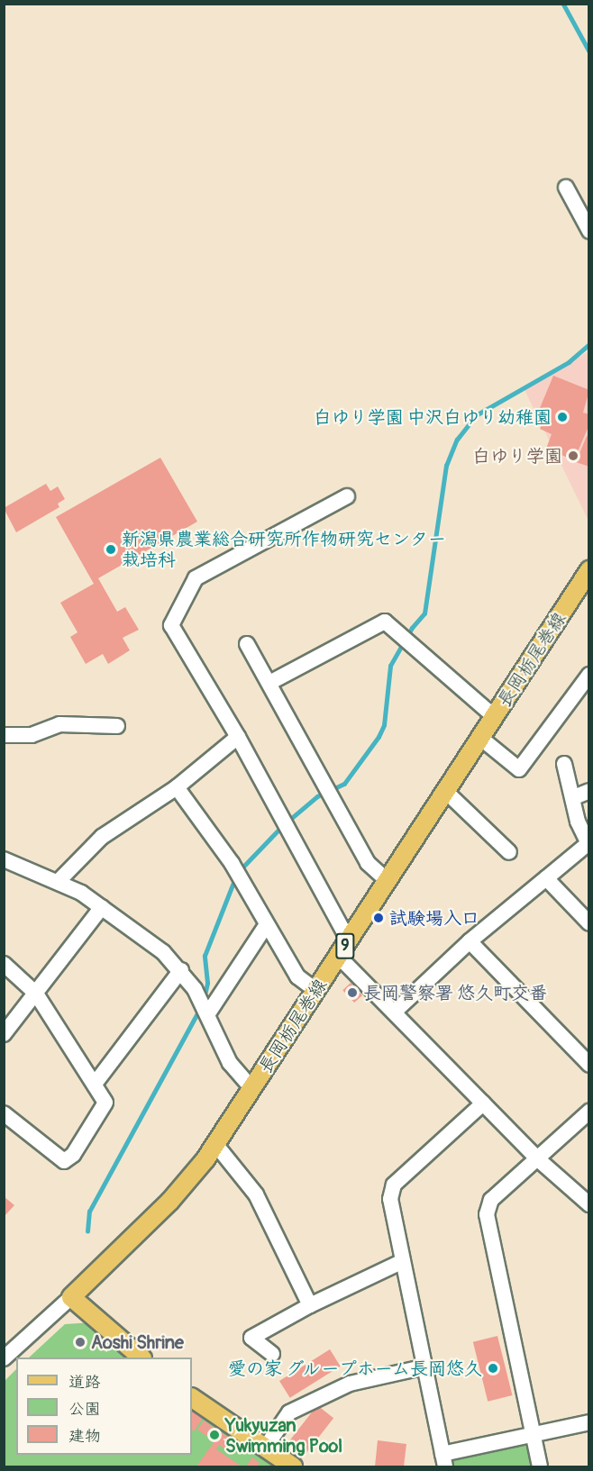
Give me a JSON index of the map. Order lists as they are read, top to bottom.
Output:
{
  "streets": {
    "main road": ["長岡栃尾巻線", "9"]
  },
  "places": [
    "白ゆり学園 中沢白ゆり幼稚園",
    "白ゆり学園",
    "新潟県農業総合研究所作物研究センター 栽培科",
    "試験場入口",
    "長岡警察署 悠久町交番",
    "Aoshi Shrine",
    "愛の家 グループホーム長岡悠久",
    "Yukyuzan Swimming Pool"
  ],
  "legend": ["道路", "公園", "建物"]
}
